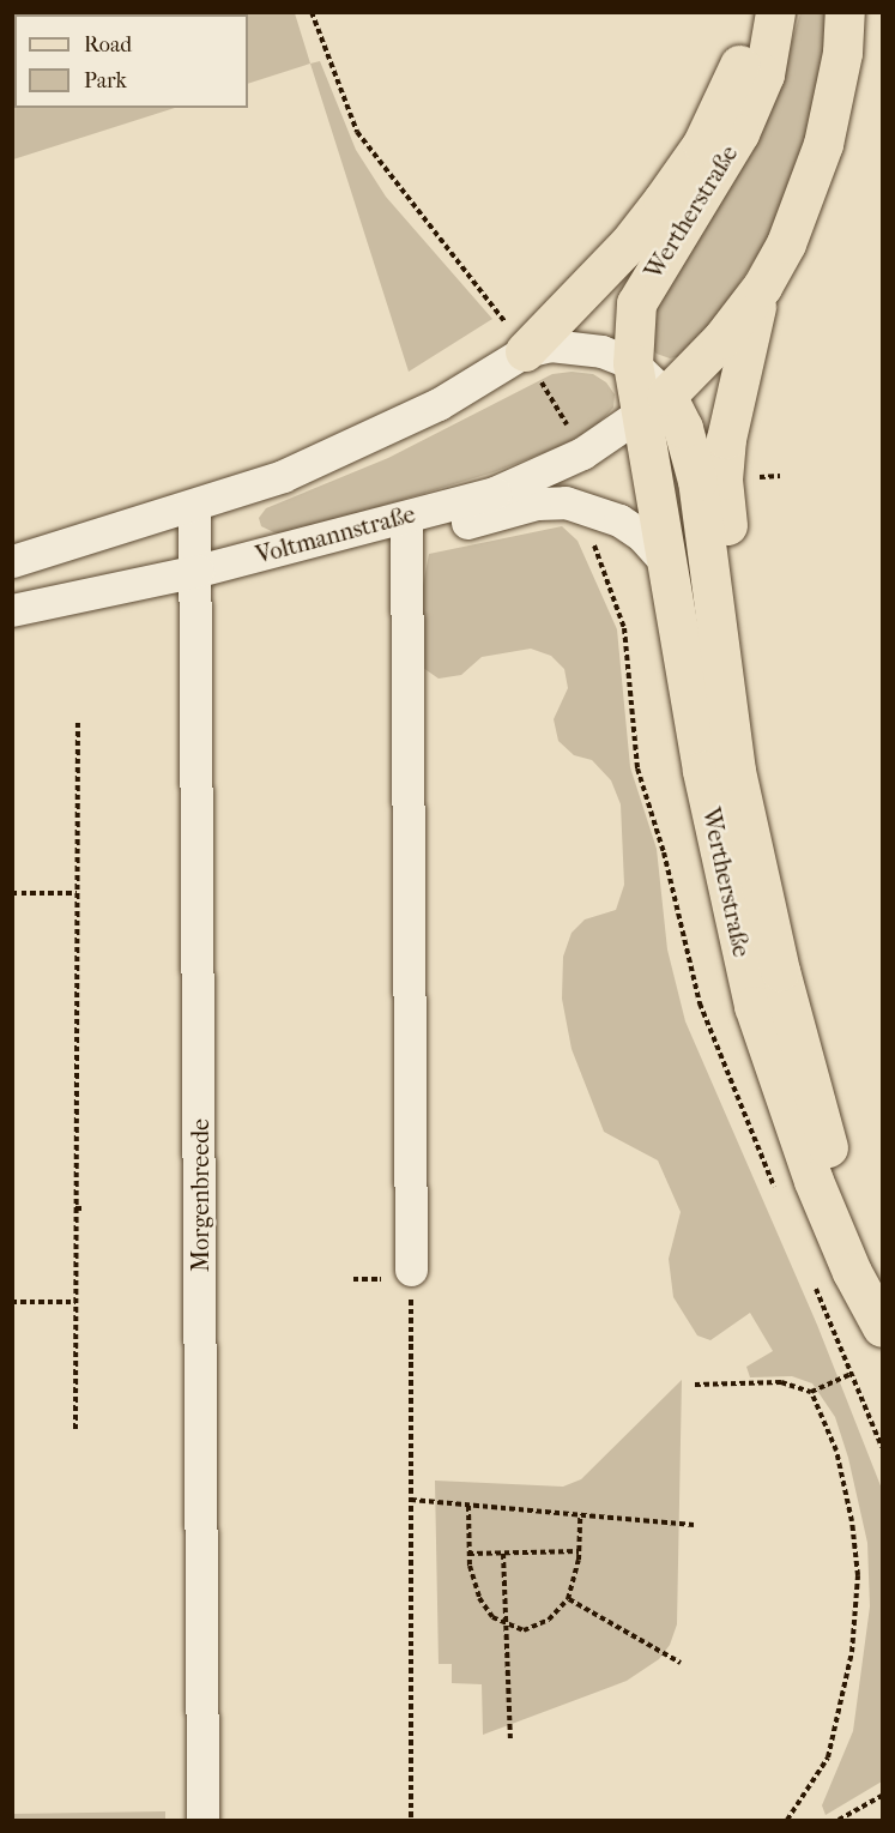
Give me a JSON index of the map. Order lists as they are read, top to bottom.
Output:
{
  "streets": {
    "main road": ["Wertherstraße"],
    "street": ["Voltmannstraße", "Morgenbreede"]
  },
  "crossings": [
    ["Wertherstraße", "Voltmannstraße"],
    ["Voltmannstraße", "Morgenbreede"]
  ],
  "legend": ["Road", "Park"]
}
